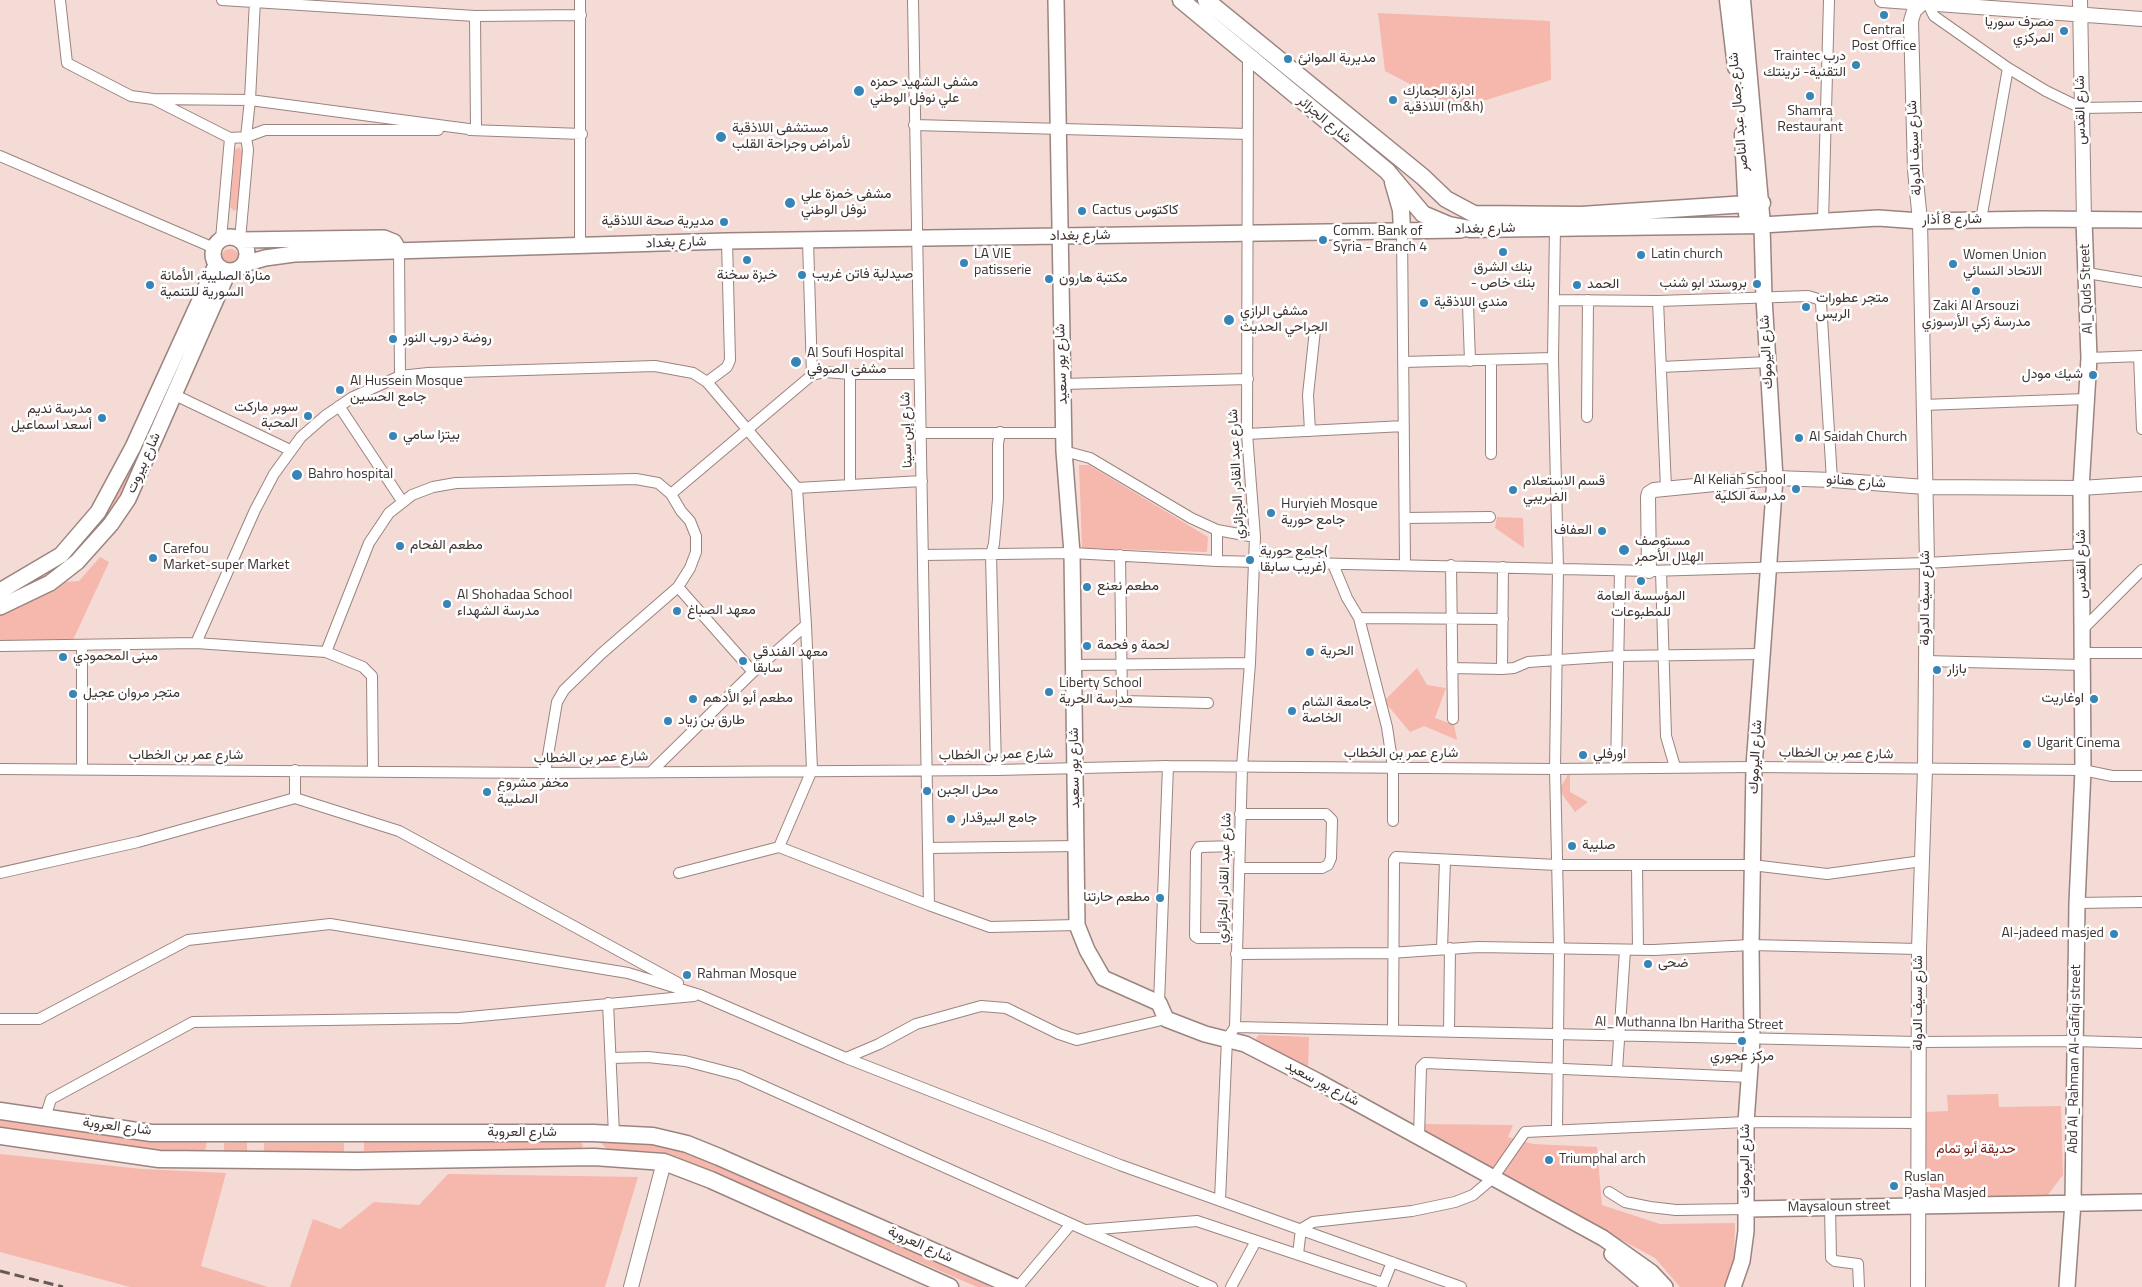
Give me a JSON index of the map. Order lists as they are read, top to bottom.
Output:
{
  "streets": {
    "main road": [
      "شارع القدس",
      "شارع جمال عبد الناصر",
      "شارع الجزائر",
      "شارع 8 أذار",
      "شارع بغداد",
      "Al_Quds Street",
      "شارع اليرموك",
      "شارع بور سعيد",
      "شارع بيروت",
      "Abd Al_Rahman Al-Gafiqi street",
      "شارع العروبة",
      "Maysaloun street"
    ],
    "street": [
      "شارع سيف الدولة",
      "شارع إبن سينا",
      "شارع عبد القادر الجزائري",
      "شارع هنانو",
      "شارع عمر بن الخطاب",
      "Al_Muthanna Ibn Haritha Street"
    ]
  },
  "crossings": [
    ["شارع القدس", "شارع 8 أذار"],
    ["شارع القدس", "Al_Quds Street"],
    ["شارع القدس", "شارع هنانو"],
    ["شارع القدس", "شارع عمر بن الخطاب"],
    ["شارع القدس", "Abd Al_Rahman Al-Gafiqi street"],
    ["شارع جمال عبد الناصر", "شارع 8 أذار"],
    ["شارع جمال عبد الناصر", "شارع بغداد"],
    ["شارع جمال عبد الناصر", "شارع اليرموك"],
    ["شارع الجزائر", "شارع بغداد"],
    ["شارع الجزائر", "شارع عبد القادر الجزائري"],
    ["شارع سيف الدولة", "شارع 8 أذار"],
    ["شارع سيف الدولة", "شارع هنانو"],
    ["شارع سيف الدولة", "شارع عمر بن الخطاب"],
    ["شارع سيف الدولة", "Al_Muthanna Ibn Haritha Street"],
    ["شارع سيف الدولة", "Maysaloun street"],
    ["شارع 8 أذار", "شارع بغداد"],
    ["شارع 8 أذار", "Al_Quds Street"],
    ["شارع 8 أذار", "شارع اليرموك"],
    ["شارع بغداد", "شارع اليرموك"],
    ["شارع بغداد", "شارع بور سعيد"],
    ["شارع بغداد", "شارع إبن سينا"],
    ["شارع بغداد", "شارع بيروت"],
    ["شارع بغداد", "شارع عبد القادر الجزائري"],
    ["شارع اليرموك", "شارع هنانو"],
    ["شارع اليرموك", "شارع عمر بن الخطاب"],
    ["شارع اليرموك", "Al_Muthanna Ibn Haritha Street"],
    ["شارع اليرموك", "Maysaloun street"],
    ["شارع بور سعيد", "شارع عبد القادر الجزائري"],
    ["شارع بور سعيد", "شارع عمر بن الخطاب"],
    ["شارع بور سعيد", "Al_Muthanna Ibn Haritha Street"],
    ["شارع إبن سينا", "شارع عمر بن الخطاب"],
    ["شارع عبد القادر الجزائري", "شارع عمر بن الخطاب"],
    ["شارع عبد القادر الجزائري", "Al_Muthanna Ibn Haritha Street"],
    ["شارع عمر بن الخطاب", "Abd Al_Rahman Al-Gafiqi street"],
    ["Al_Muthanna Ibn Haritha Street", "Abd Al_Rahman Al-Gafiqi street"],
    ["Abd Al_Rahman Al-Gafiqi street", "Maysaloun street"]
  ],
  "parks": ["حديقة أبو تمام"],
  "places": [
    "Central Post Office",
    "مصرف سوريا المركزي",
    "مديرية الموانئ",
    "Traintec درب التقنية- ترينتك",
    "مشفى الشهيد حمزه علي نوفل الوطني",
    "Shamra Restaurant",
    "ادارة الجمارك اللاذقية (m&h)",
    "مستشفى اللاذقية لأمراض وجراحة القلب",
    "مشفى خمزة علي نوفل الوطني",
    "Cactus كاكتوس",
    "مديرية صحة اللاذقية",
    "Comm. Bank of Syria - Branch 4",
    "بنك الشرق - بنك خاص",
    "Latin church",
    "خبزة سخنة",
    "LA VIE patisserie",
    "Women Union الاتحاد النسائي",
    "صيدلية فاتن غريب",
    "مكتبة هارون",
    "بروستد ابو شنب",
    "منارة الصليبة، الأمانة السورية للتنمية",
    "الحمد",
    "Zaki Al Arsouzi مدرسة زكي الأرسوزي",
    "مندي اللاذقية",
    "متجر عطورات الريس",
    "مشفى الرازي الجراحي الحديث",
    "روضة دروب النور",
    "Al Soufi Hospital مشفى الصوفي",
    "شيك مودل",
    "Al Hussein Mosque جامع الحسين",
    "سوبر ماركت المحبة",
    "مدرسة نديم أسعد اسماعيل",
    "بيتزا سامي",
    "Al Saidah Church",
    "Bahro hospital",
    "Al Keliah School مدرسة الكلية",
    "قسم الاستعلام الضريبي",
    "Huryieh Mosque جامع حورية",
    "العفاف",
    "مطعم الفحام",
    "مستوصف الهلال الأحمر",
    "Carefou Market-super Market",
    "جامع حورية( غريب سابقا)",
    "المؤسسة العامة للمطبوعات",
    "مطعم نعنع",
    "Al Shohadaa School مدرسة الشهداء",
    "معهد الصباغ",
    "لحمة و فحمة",
    "الحرية",
    "مبنى المحمودي",
    "معهد الفندقي سابقا",
    "بازار",
    "Liberty School مدرسة الحرية",
    "متجر مروان عجيل",
    "مطعم أبو الأدهم",
    "اوغاريت",
    "جامعة الشام الخاصة",
    "طارق بن زياد",
    "Ugarit Cinema",
    "اورفلي",
    "محل الجبن",
    "مخفر مشروع الصليبة",
    "جامع البيرقدار",
    "صليبة",
    "مطعم حارتنا",
    "Al-jadeed masjed",
    "ضحى",
    "Rahman Mosque",
    "مركز عجوري",
    "Triumphal arch",
    "Ruslan Pasha Masjed"
  ]
}
